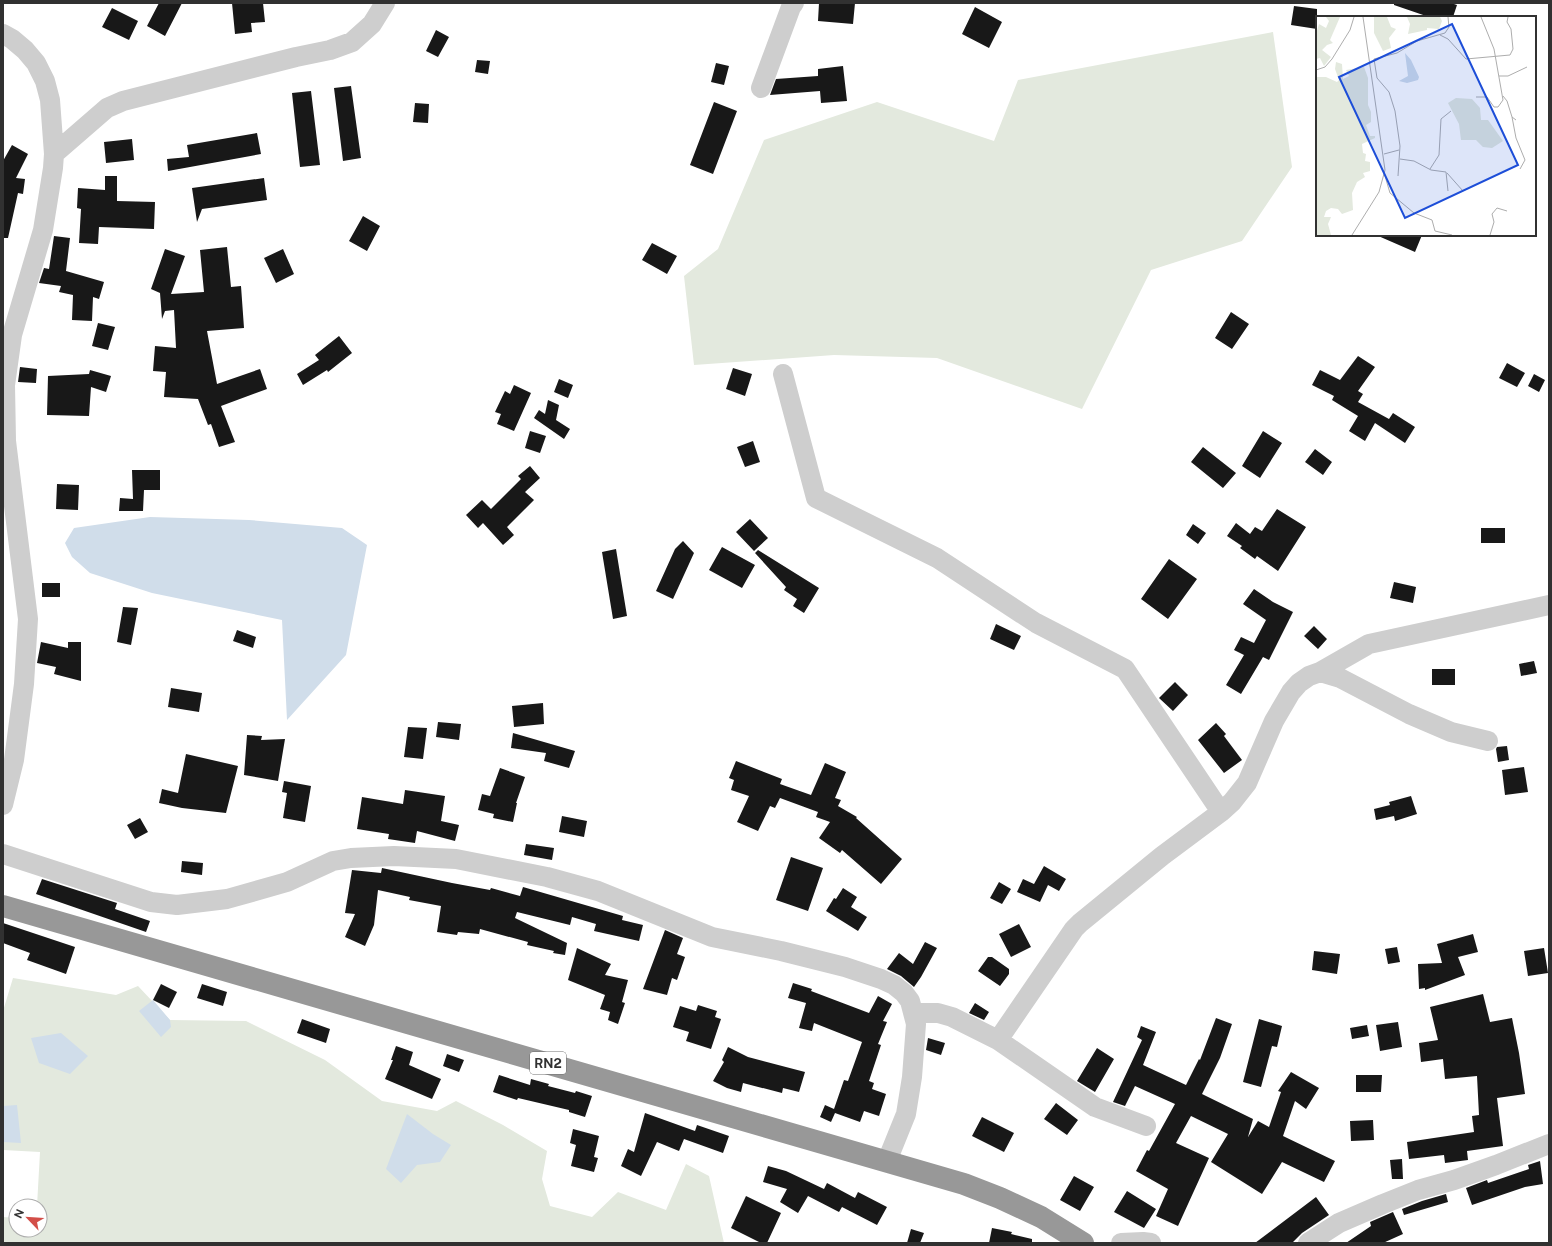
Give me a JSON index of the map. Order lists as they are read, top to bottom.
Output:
{
  "streets": {
    "highway": ["RN2"]
  },
  "north": "top left"
}
